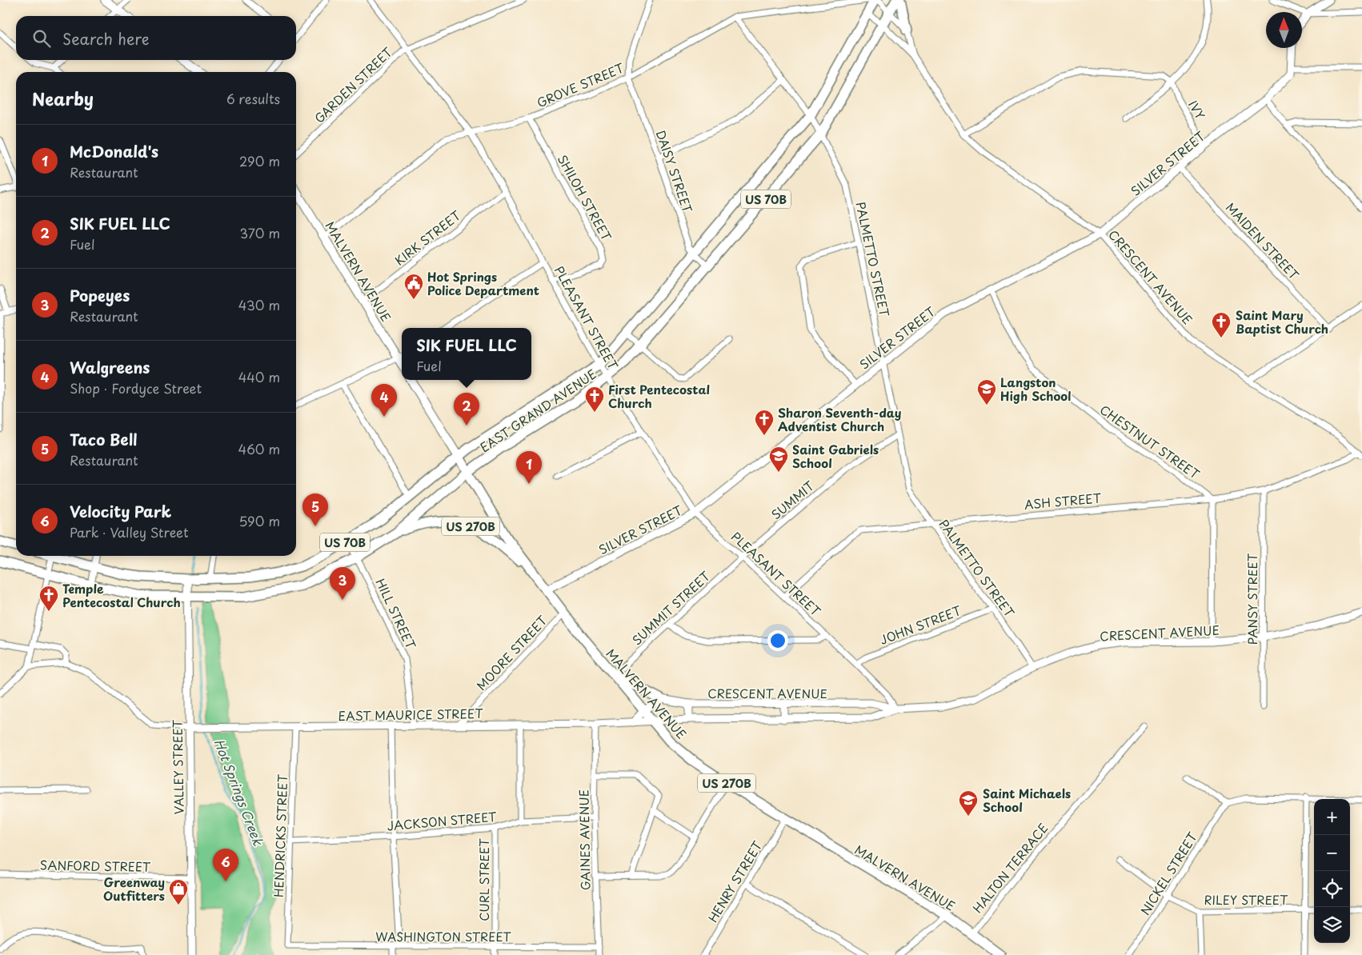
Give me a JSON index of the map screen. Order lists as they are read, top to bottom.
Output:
{
  "streets": {
    "main road": [
      "US 70B",
      "MALVERN AVENUE",
      "EAST GRAND AVENUE",
      "US 270B"
    ],
    "street": [
      "GARDEN STREET",
      "GROVE STREET",
      "IVY",
      "SILVER STREET",
      "DAISY STREET",
      "SHILOH STREET",
      "KIRK STREET",
      "MAIDEN STREET",
      "PALMETTO STREET",
      "CRESCENT AVENUE",
      "PLEASANT STREET",
      "CHESTNUT STREET",
      "SUMMIT",
      "ASH STREET",
      "PANSY STREET",
      "SUMMIT STREET",
      "HILL STREET",
      "JOHN STREET",
      "MOORE STREET",
      "EAST MAURICE STREET",
      "VALLEY STREET",
      "JACKSON STREET",
      "HENDRICKS STREET",
      "GAINES AVENUE",
      "SANFORD STREET",
      "HALTON TERRACE",
      "NICKEL STREET",
      "CURL STREET",
      "HENRY STREET",
      "RILEY STREET",
      "WASHINGTON STREET"
    ]
  },
  "crossings": [
    ["GARDEN STREET", "PLEASANT STREET"],
    ["GROVE STREET", "DAISY STREET"],
    ["GROVE STREET", "SHILOH STREET"],
    ["GROVE STREET", "PALMETTO STREET"],
    ["GROVE STREET", "MALVERN AVENUE"],
    ["GROVE STREET", "PLEASANT STREET"],
    ["IVY", "SILVER STREET"],
    ["SILVER STREET", "MAIDEN STREET"],
    ["SILVER STREET", "PALMETTO STREET"],
    ["SILVER STREET", "MALVERN AVENUE"],
    ["SILVER STREET", "CRESCENT AVENUE"],
    ["SILVER STREET", "PLEASANT STREET"],
    ["SILVER STREET", "CHESTNUT STREET"],
    ["DAISY STREET", "EAST GRAND AVENUE"],
    ["SHILOH STREET", "PLEASANT STREET"],
    ["US 70B", "EAST GRAND AVENUE"],
    ["US 70B", "VALLEY STREET"],
    ["KIRK STREET", "MALVERN AVENUE"],
    ["KIRK STREET", "PLEASANT STREET"],
    ["PALMETTO STREET", "CRESCENT AVENUE"],
    ["PALMETTO STREET", "EAST GRAND AVENUE"],
    ["PALMETTO STREET", "SUMMIT"],
    ["PALMETTO STREET", "ASH STREET"],
    ["PALMETTO STREET", "JOHN STREET"],
    ["MALVERN AVENUE", "CRESCENT AVENUE"],
    ["MALVERN AVENUE", "EAST GRAND AVENUE"],
    ["MALVERN AVENUE", "US 270B"],
    ["MALVERN AVENUE", "SUMMIT STREET"],
    ["MALVERN AVENUE", "MOORE STREET"],
    ["MALVERN AVENUE", "EAST MAURICE STREET"],
    ["MALVERN AVENUE", "HALTON TERRACE"],
    ["MALVERN AVENUE", "HENRY STREET"],
    ["CRESCENT AVENUE", "PLEASANT STREET"],
    ["CRESCENT AVENUE", "EAST GRAND AVENUE"],
    ["CRESCENT AVENUE", "ASH STREET"],
    ["CRESCENT AVENUE", "PANSY STREET"],
    ["CRESCENT AVENUE", "EAST MAURICE STREET"],
    ["PLEASANT STREET", "EAST GRAND AVENUE"],
    ["PLEASANT STREET", "SUMMIT"],
    ["PLEASANT STREET", "ASH STREET"],
    ["PLEASANT STREET", "SUMMIT STREET"],
    ["PLEASANT STREET", "JOHN STREET"],
    ["EAST GRAND AVENUE", "US 270B"],
    ["EAST GRAND AVENUE", "HILL STREET"],
    ["EAST GRAND AVENUE", "VALLEY STREET"],
    ["CHESTNUT STREET", "ASH STREET"],
    ["SUMMIT", "SUMMIT STREET"],
    ["ASH STREET", "PANSY STREET"],
    ["HILL STREET", "EAST MAURICE STREET"],
    ["MOORE STREET", "EAST MAURICE STREET"],
    ["EAST MAURICE STREET", "VALLEY STREET"],
    ["EAST MAURICE STREET", "HENDRICKS STREET"],
    ["EAST MAURICE STREET", "GAINES AVENUE"],
    ["VALLEY STREET", "SANFORD STREET"],
    ["JACKSON STREET", "HENDRICKS STREET"],
    ["JACKSON STREET", "GAINES AVENUE"],
    ["JACKSON STREET", "CURL STREET"],
    ["HENDRICKS STREET", "WASHINGTON STREET"],
    ["GAINES AVENUE", "WASHINGTON STREET"],
    ["NICKEL STREET", "RILEY STREET"],
    ["CURL STREET", "WASHINGTON STREET"]
  ],
  "water": ["Hot Springs Creek"],
  "places": {
    "public building": ["Hot Springs Police Department"],
    "church": [
      "Saint Mary Baptist Church",
      "First Pentecostal Church",
      "Sharon Seventh-day Adventist Church",
      "Temple Pentecostal Church"
    ],
    "school or university": ["Langston High School", "Saint Gabriels School", "Saint Michaels School"],
    "shop": ["Greenway Outfitters"]
  },
  "north": "top",
  "page": {
    "search": "Search here",
    "heading": ["Nearby", "6 results"],
    "list": [
      {
        "mark": "1",
        "name": "McDonald's",
        "note": "Restaurant",
        "value": "290 m"
      },
      {
        "mark": "2",
        "name": "SIK FUEL LLC",
        "note": "Fuel",
        "value": "370 m"
      },
      {
        "mark": "3",
        "name": "Popeyes",
        "note": "Restaurant",
        "value": "430 m"
      },
      {
        "mark": "4",
        "name": "Walgreens",
        "note": "Shop · Fordyce Street",
        "value": "440 m"
      },
      {
        "mark": "5",
        "name": "Taco Bell",
        "note": "Restaurant",
        "value": "460 m"
      },
      {
        "mark": "6",
        "name": "Velocity Park",
        "note": "Park · Valley Street",
        "value": "590 m"
      }
    ],
    "popup": ["SIK FUEL LLC", "Fuel"],
    "pins": [
      "4",
      "2",
      "1",
      "5",
      "3",
      "6"
    ],
    "map_buttons": ["+", "−"]
  }
}
